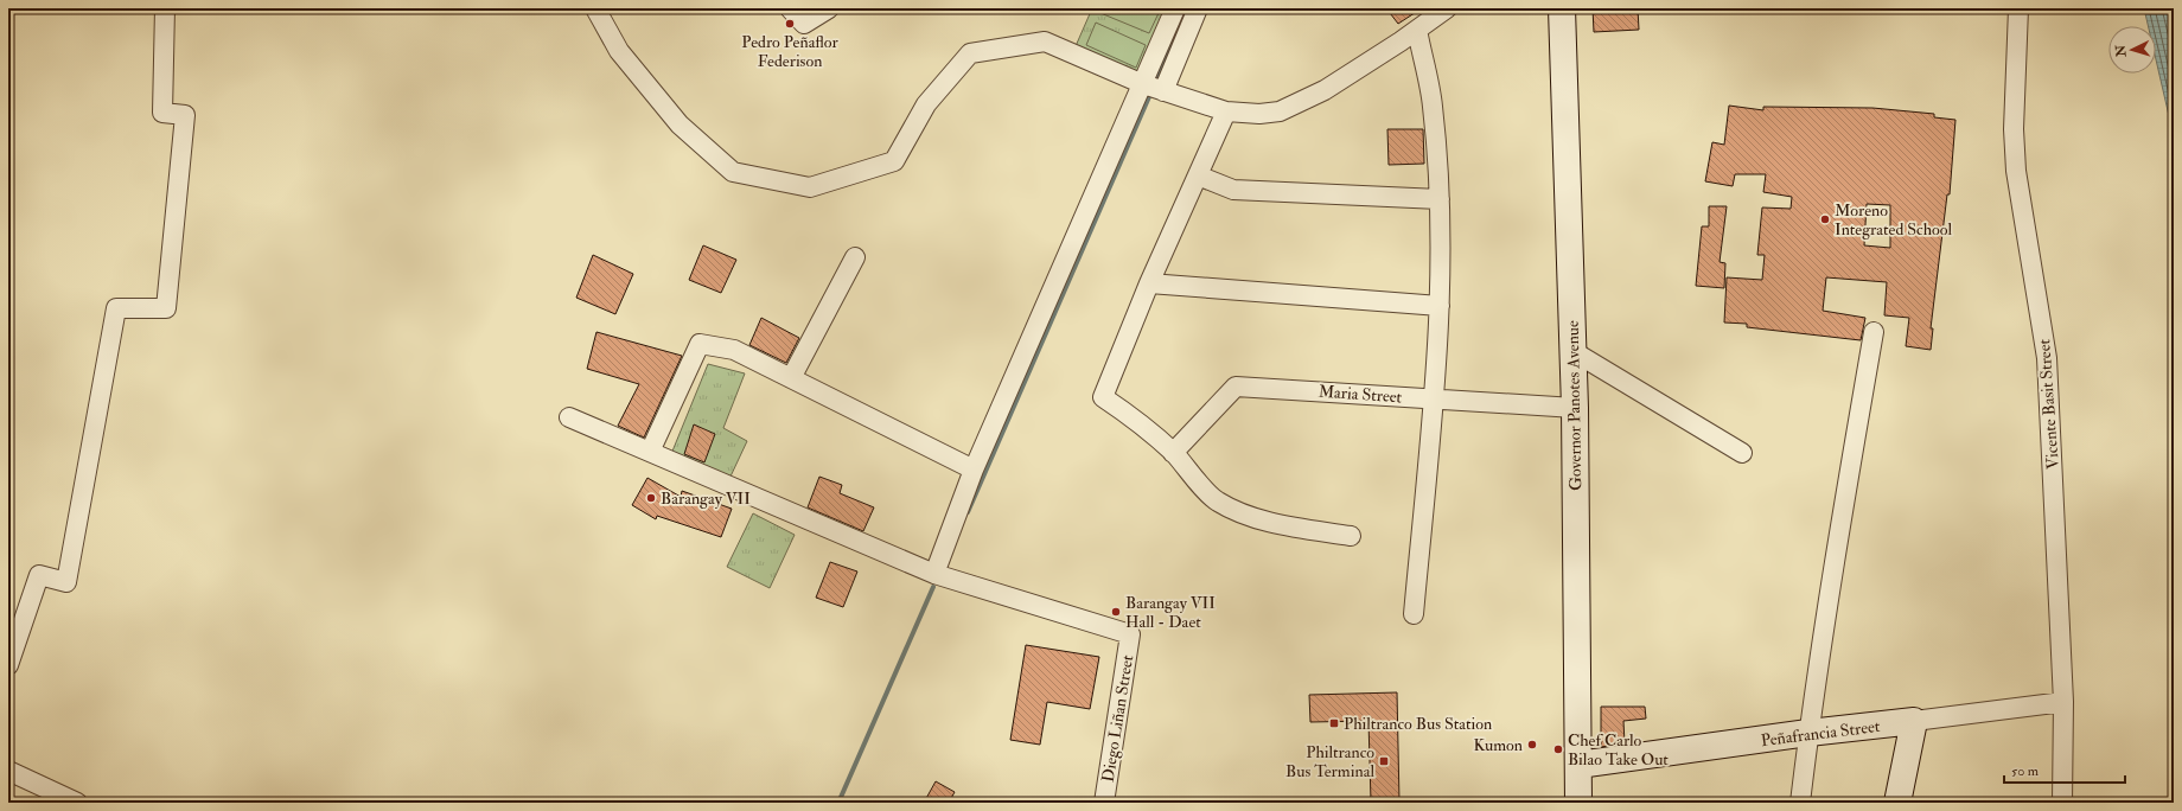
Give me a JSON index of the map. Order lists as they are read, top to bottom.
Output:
{
  "streets": {
    "main road": ["Governor Panotes Avenue", "Peñafrancia Street"],
    "street": ["Maria Street", "Vicente Basit Street", "Diego Liñan Street"]
  },
  "crossings": [
    ["Maria Street", "Governor Panotes Avenue"],
    ["Vicente Basit Street", "Peñafrancia Street"],
    ["Governor Panotes Avenue", "Peñafrancia Street"]
  ],
  "places": {
    "other": [
      "Pedro Peñaflor Federison",
      "Moreno Integrated School",
      "Barangay VII",
      "Barangay VII Hall - Daet",
      "Kumon",
      "Chef Carlo Bilao Take Out"
    ],
    "transit": ["Philtranco Bus Station", "Philtranco Bus Terminal"]
  },
  "scale_bar": "50 m",
  "north": "left"
}
